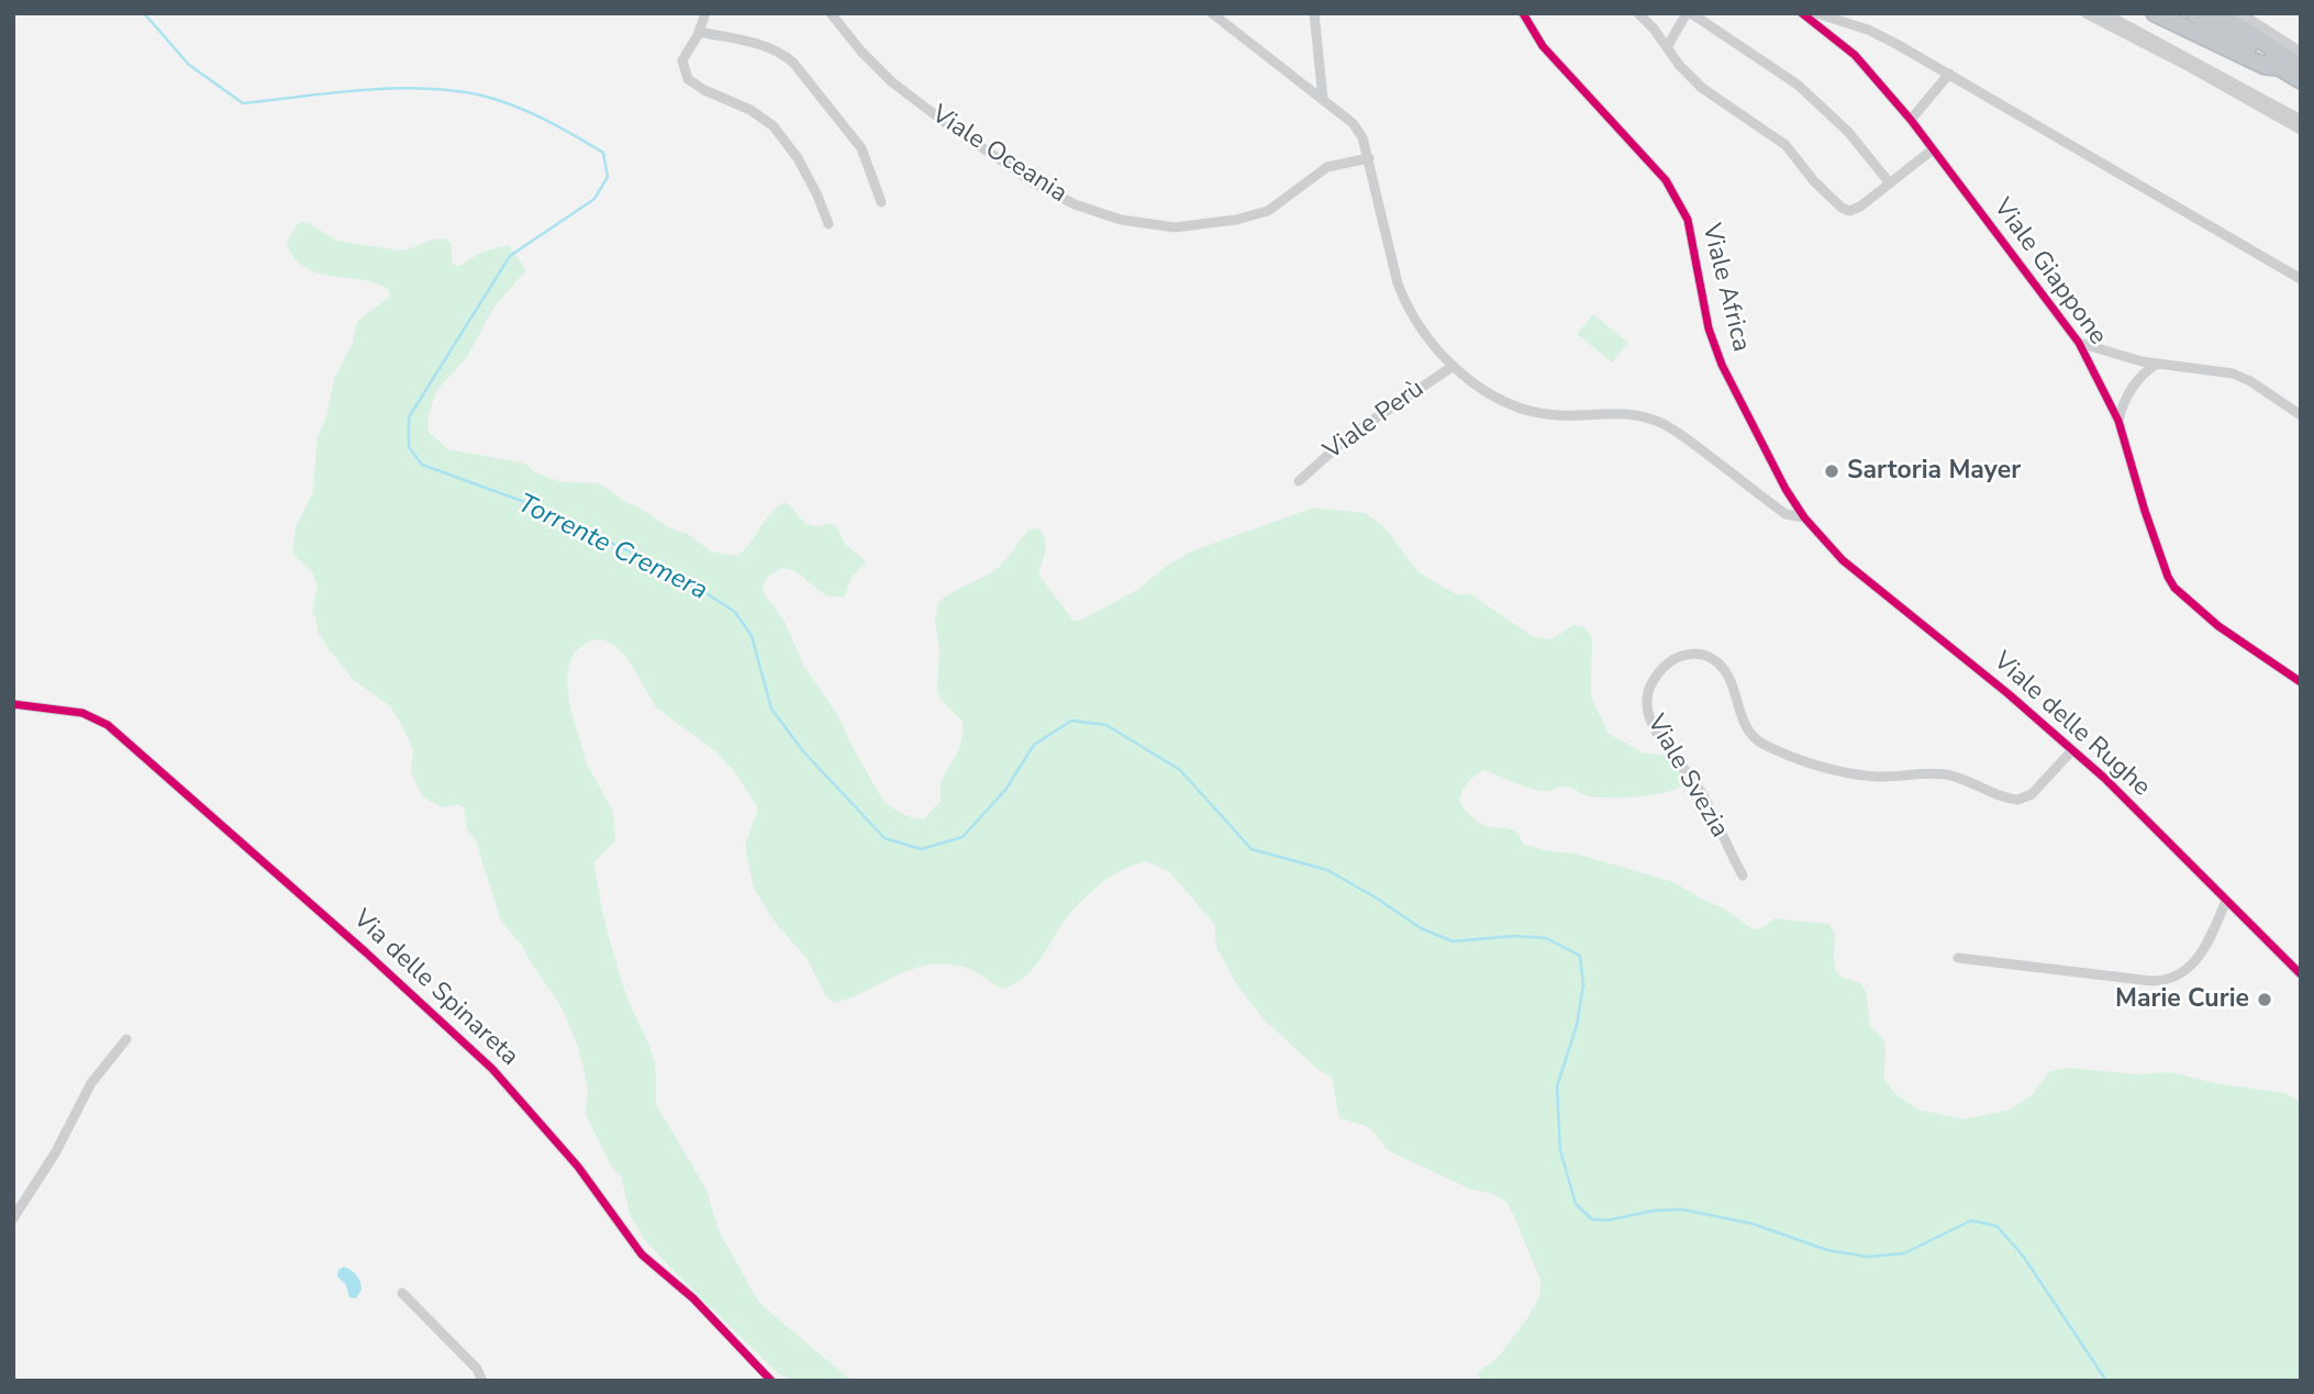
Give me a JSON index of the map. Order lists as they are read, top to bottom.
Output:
{
  "streets": {
    "street": [
      "Viale Oceania",
      "Viale Giappone",
      "Viale Africa",
      "Viale Perù",
      "Viale delle Rughe",
      "Viale Svezia",
      "Via delle Spinareta"
    ]
  },
  "crossings": [
    ["Viale Oceania", "Viale delle Rughe"],
    ["Viale Africa", "Viale delle Rughe"],
    ["Viale Perù", "Viale delle Rughe"],
    ["Viale delle Rughe", "Viale Svezia"]
  ],
  "water": ["Torrente Cremera"],
  "places": ["Sartoria Mayer", "Marie Curie"]
}
